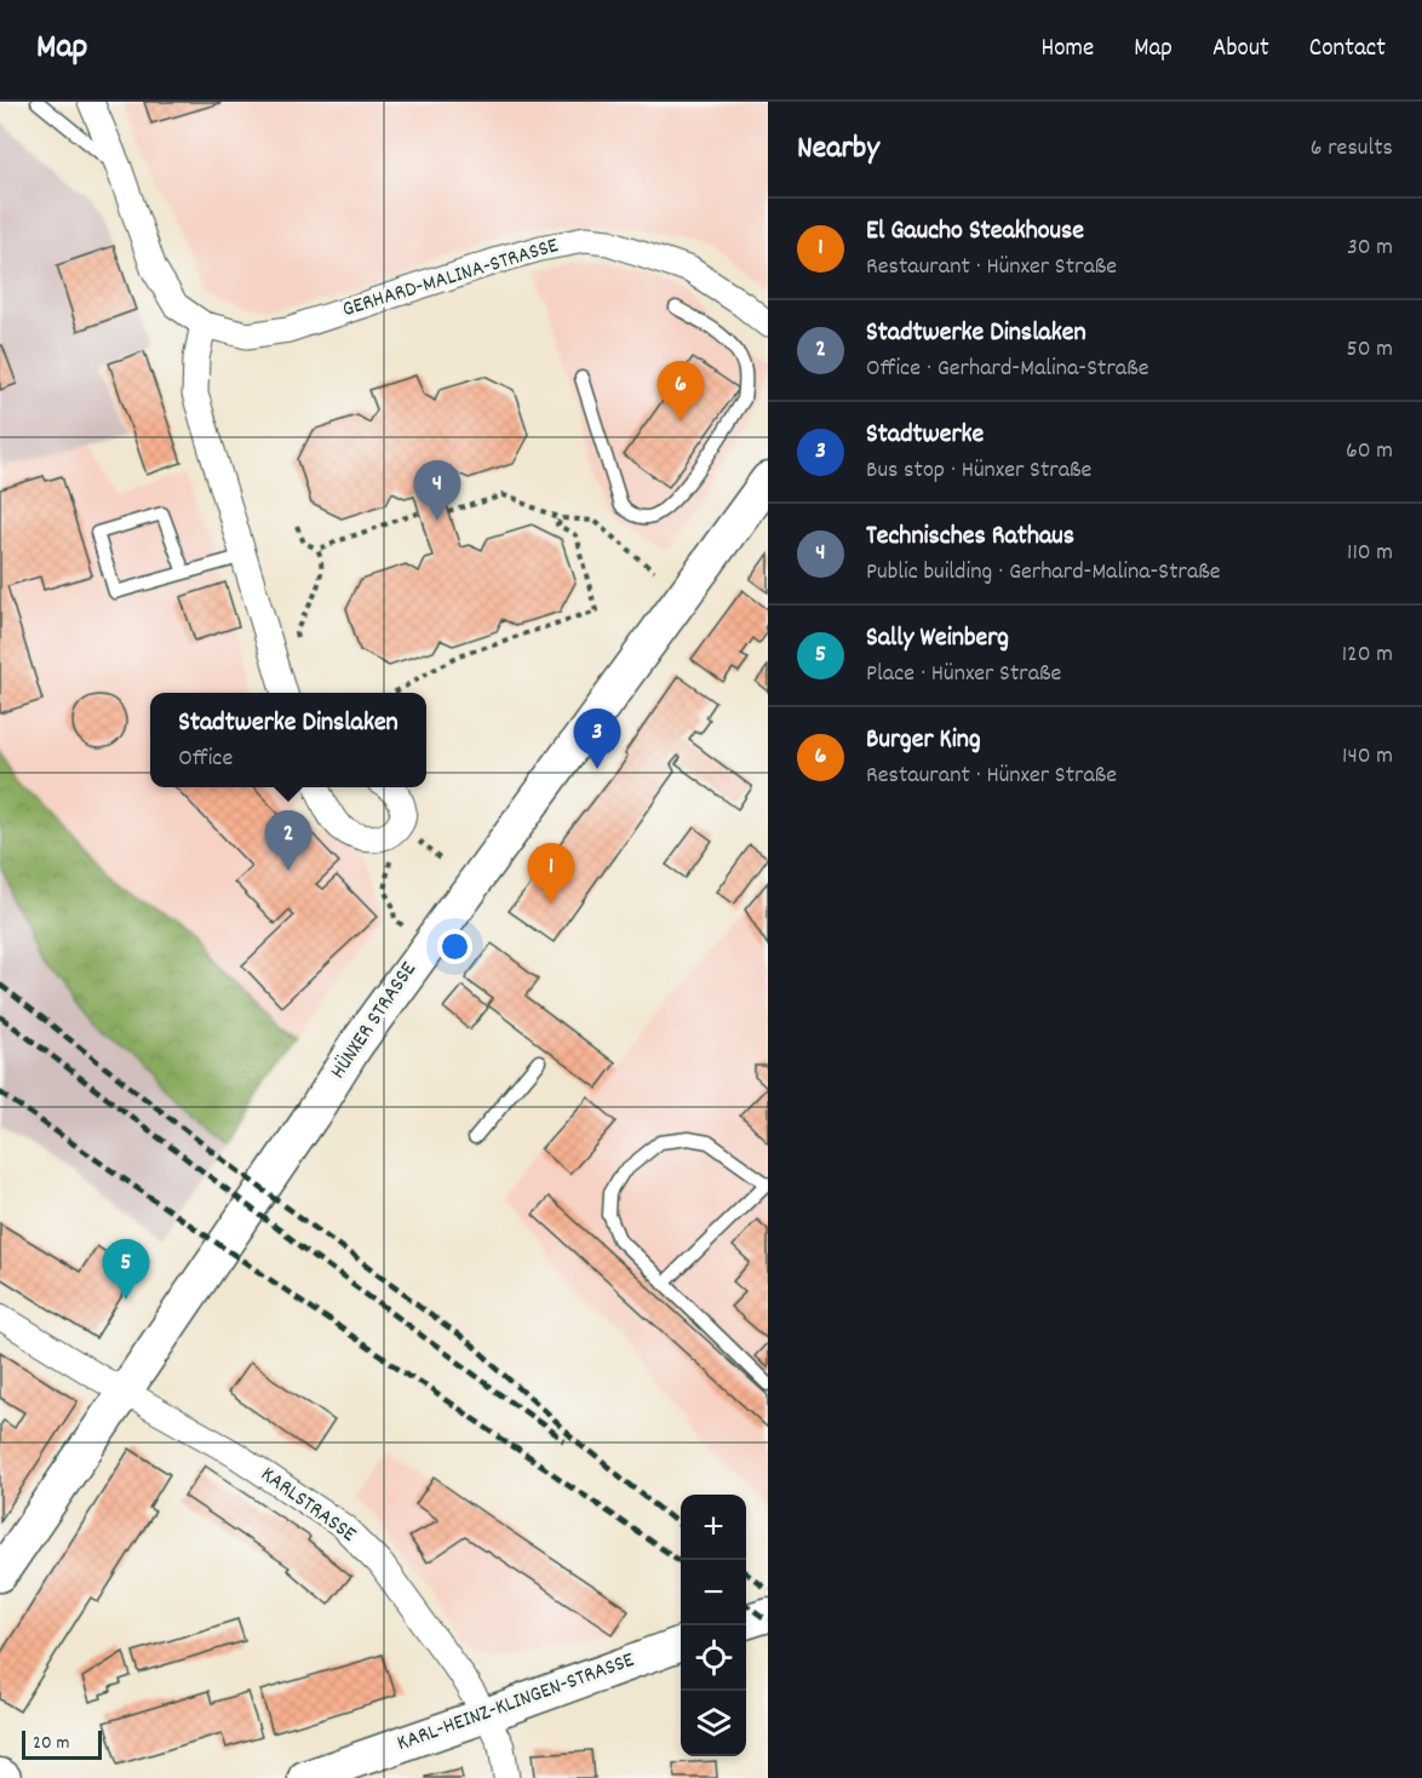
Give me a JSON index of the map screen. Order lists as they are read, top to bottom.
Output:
{
  "streets": {
    "main road": ["HÜNXER STRASSE", "KARL-HEINZ-KLINGEN-STRASSE"],
    "street": ["GERHARD-MALINA-STRASSE", "KARLSTRASSE"]
  },
  "crossings": [
    ["HÜNXER STRASSE", "KARLSTRASSE"],
    ["KARLSTRASSE", "KARL-HEINZ-KLINGEN-STRASSE"]
  ],
  "scale_bar": "20 m",
  "page": {
    "header": "Map",
    "nav": [
      "Home",
      "Map",
      "About",
      "Contact"
    ],
    "heading": ["Nearby", "6 results"],
    "list": [
      {
        "mark": "1",
        "name": "El Gaucho Steakhouse",
        "note": "Restaurant · Hünxer Straße",
        "value": "30 m"
      },
      {
        "mark": "2",
        "name": "Stadtwerke Dinslaken",
        "note": "Office · Gerhard-Malina-Straße",
        "value": "50 m"
      },
      {
        "mark": "3",
        "name": "Stadtwerke",
        "note": "Bus stop · Hünxer Straße",
        "value": "60 m"
      },
      {
        "mark": "4",
        "name": "Technisches Rathaus",
        "note": "Public building · Gerhard-Malina-Straße",
        "value": "110 m"
      },
      {
        "mark": "5",
        "name": "Sally Weinberg",
        "note": "Place · Hünxer Straße",
        "value": "120 m"
      },
      {
        "mark": "6",
        "name": "Burger King",
        "note": "Restaurant · Hünxer Straße",
        "value": "140 m"
      }
    ],
    "pins": [
      "6",
      "4",
      "3",
      "2",
      "1",
      "5"
    ],
    "popup": ["Stadtwerke Dinslaken", "Office"],
    "map_buttons": ["+", "−"],
    "scale": "20 m"
  }
}
